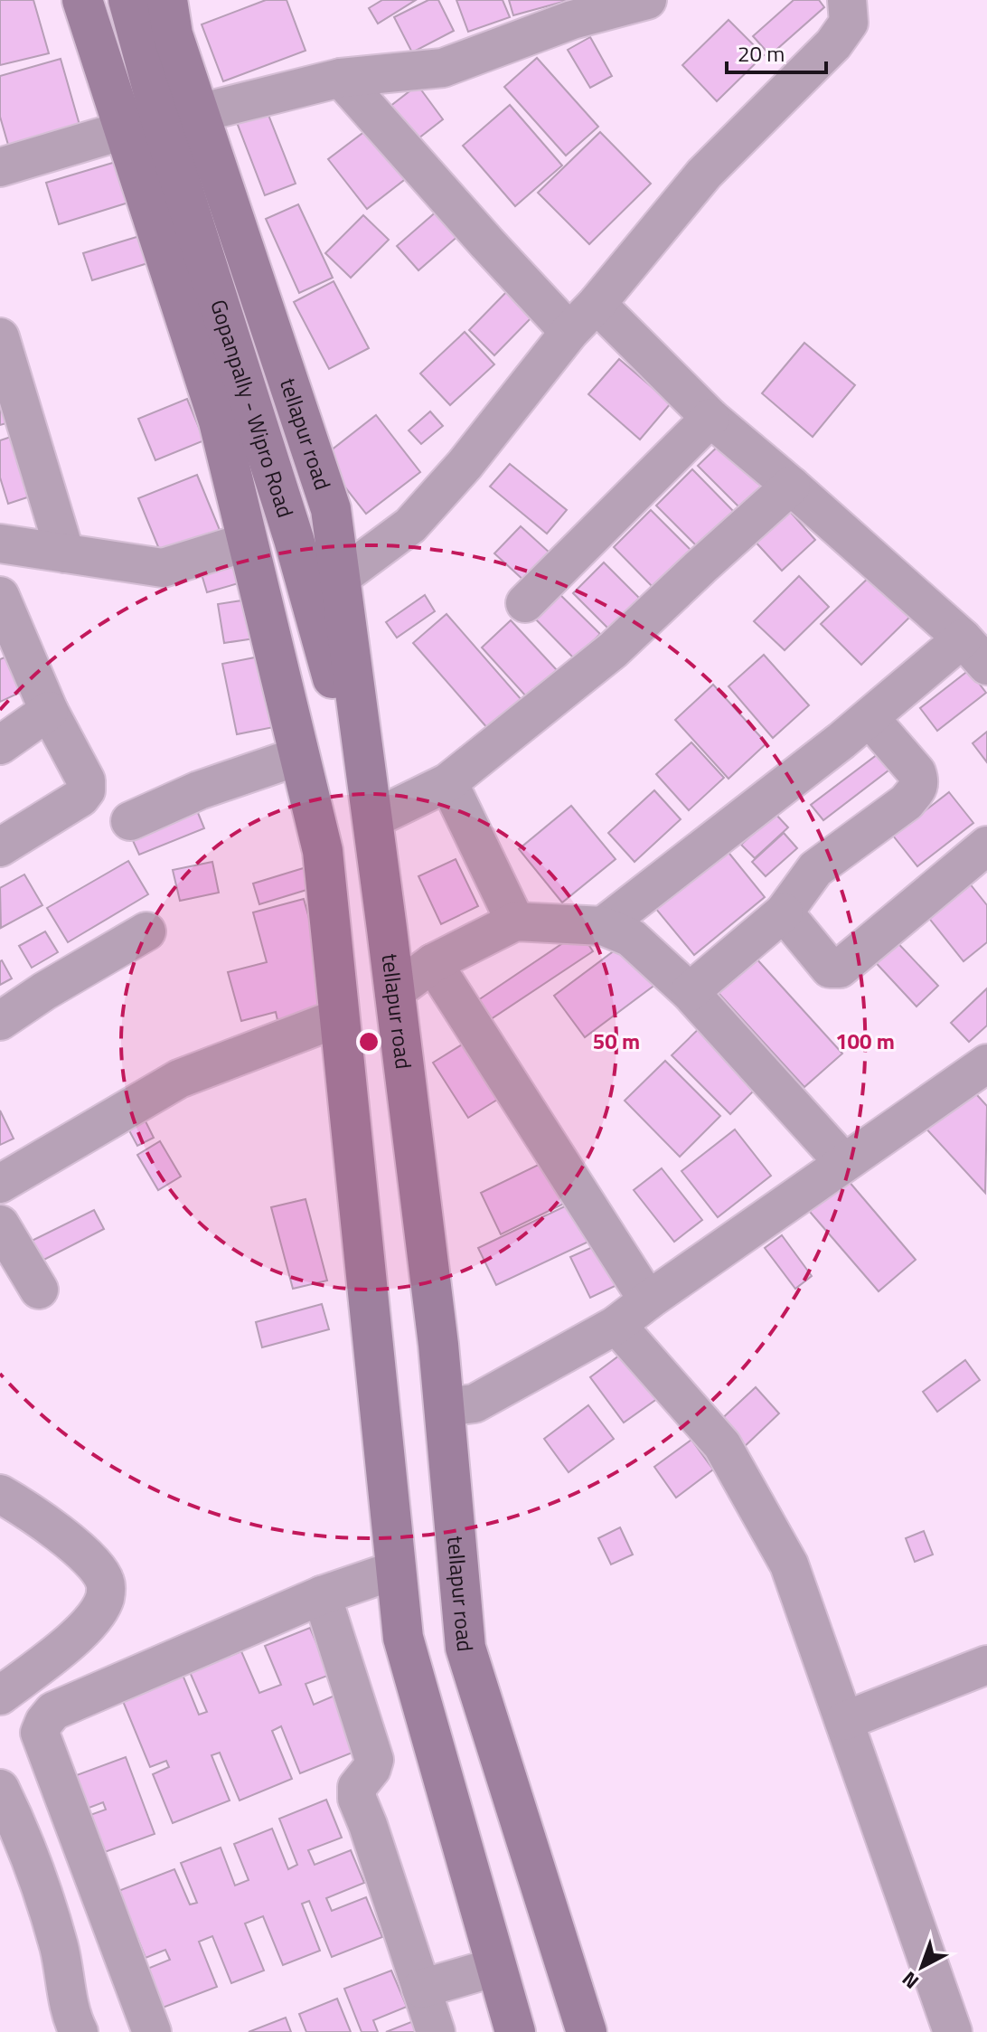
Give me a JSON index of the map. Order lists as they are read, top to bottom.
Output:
{
  "streets": {
    "street": ["Gopanpally - Wipro Road", "tellapur road"]
  },
  "crossings": [
    ["Gopanpally - Wipro Road", "tellapur road"]
  ],
  "scale_bar": "20 m",
  "north": "bottom left",
  "rings": ["50 m", "100 m"]
}
